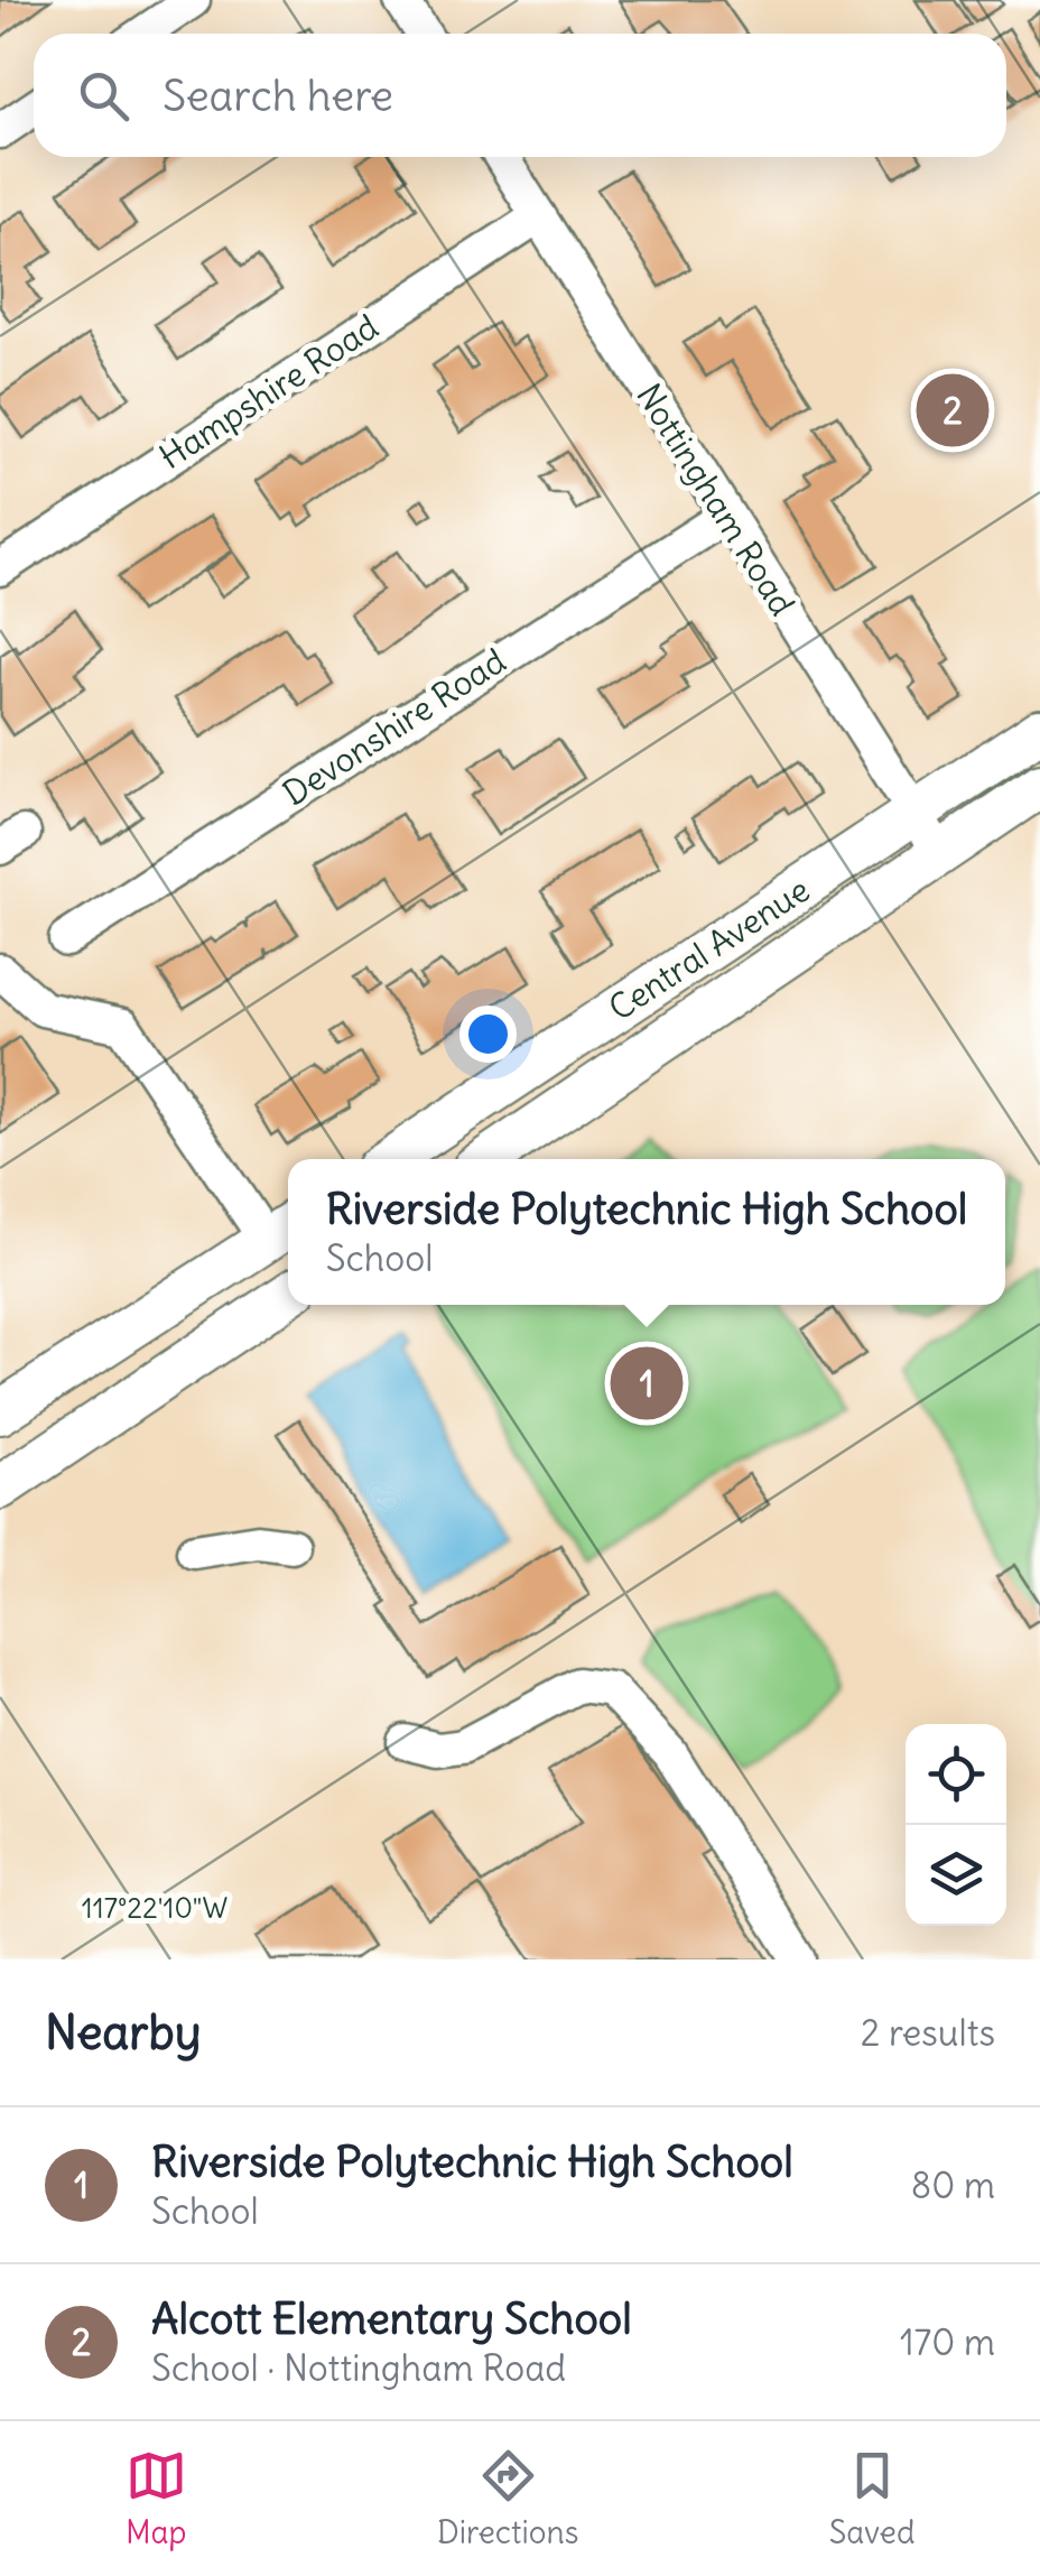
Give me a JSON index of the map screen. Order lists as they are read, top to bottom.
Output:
{
  "streets": {
    "main road": ["Central Avenue"],
    "street": ["Hampshire Road", "Nottingham Road", "Devonshire Road"]
  },
  "crossings": [
    ["Hampshire Road", "Nottingham Road"],
    ["Nottingham Road", "Devonshire Road"],
    ["Nottingham Road", "Central Avenue"]
  ],
  "page": {
    "search": "Search here",
    "pins": ["2", "1"],
    "popup": ["Riverside Polytechnic High School", "School"],
    "heading": ["Nearby", "2 results"],
    "list": [
      {
        "mark": "1",
        "name": "Riverside Polytechnic High School",
        "note": "School",
        "value": "80 m"
      },
      {
        "mark": "2",
        "name": "Alcott Elementary School",
        "note": "School · Nottingham Road",
        "value": "170 m"
      }
    ],
    "nav": ["Map", "Directions", "Saved"]
  },
  "coordinates": ["117°22'10\"W"]
}
